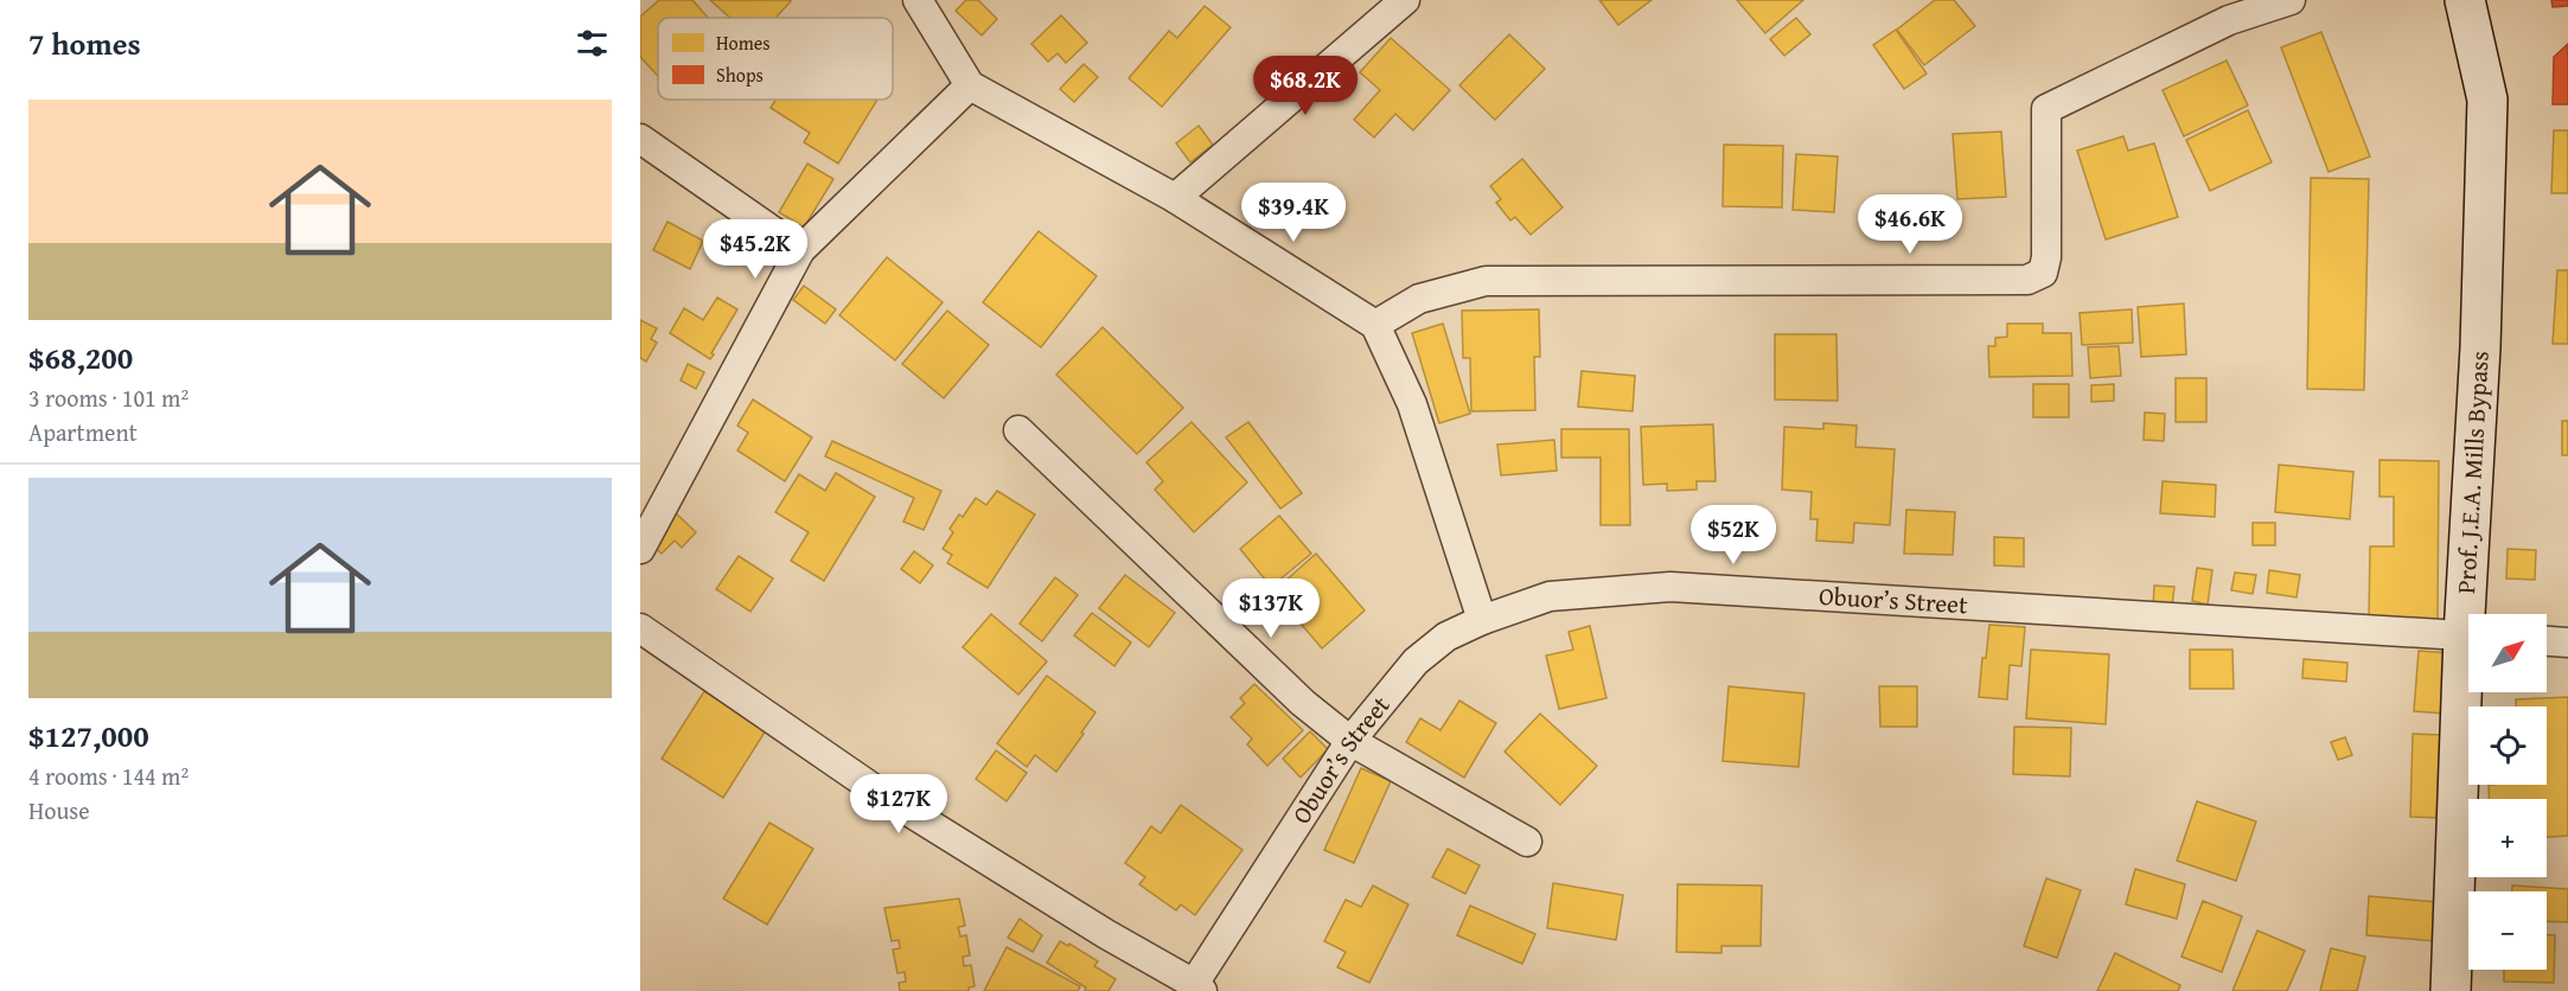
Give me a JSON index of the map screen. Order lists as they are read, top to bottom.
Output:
{
  "streets": {
    "street": ["Prof. J.E.A. Mills Bypass", "Obuor’s Street"]
  },
  "legend": ["Homes", "Shops"],
  "north": "top right",
  "page": {
    "heading": "7 homes",
    "price": [
      "$68.2K",
      "$39.4K",
      "$46.6K",
      "$45.2K",
      "$52K",
      "$137K",
      "$127K"
    ],
    "list": [
      {
        "name": "$68,200",
        "note": "3 rooms · 101 m² · Apartment"
      },
      {
        "name": "$127,000",
        "note": "4 rooms · 144 m² · House"
      }
    ],
    "map_buttons": ["+", "−"]
  }
}
